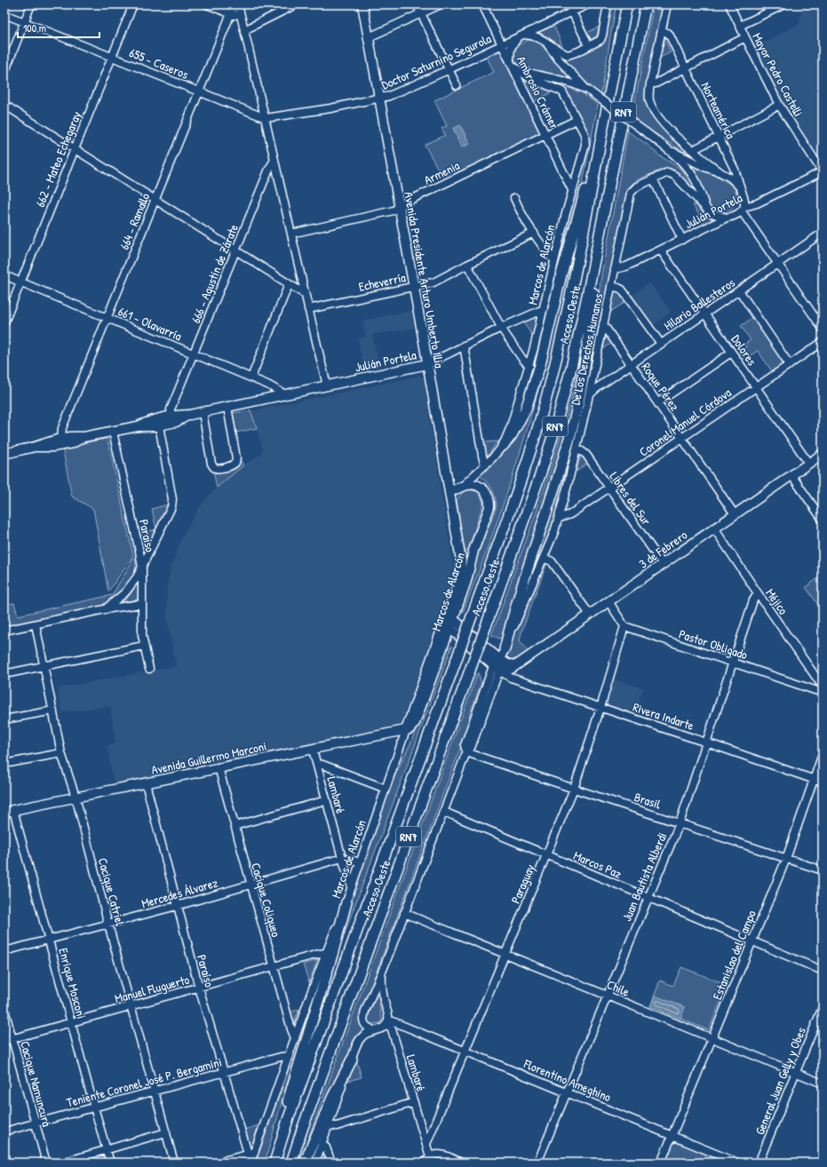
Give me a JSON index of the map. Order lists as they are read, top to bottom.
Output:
{
  "streets": {
    "highway": ["RN7", "Acceso Oeste"],
    "main road": [
      "Julián Portela",
      "Marcos de Alarcón",
      "Avenida Presidente Arturo Umberto Illia",
      "3 de Febrero",
      "Avenida Guillermo Marconi"
    ],
    "street": [
      "Doctor Saturnino Segurola",
      "655 - Caseros",
      "Mayor Pedro Castelli",
      "Ambrosio Crámer",
      "Norteamérica",
      "662 - Mateo Echegaray",
      "Armenia",
      "664 - Ramallo",
      "666 - Agustín de Zárate",
      "Echeverría",
      "Hilario Ballesteros",
      "661 - Olavarría",
      "De Los Derechos Humanos",
      "Dolores",
      "Roque Pérez",
      "Coronel Manuel Córdova",
      "Libres del Sur",
      "Paraíso",
      "Méjico",
      "Pastor Obligado",
      "Rivera Indarte",
      "Lambaré",
      "Brasil",
      "Marcos Paz",
      "Juan Bautista Alberdi",
      "Paraguay",
      "Cacique Catriel",
      "Mercedes Álvarez",
      "Cacique Coliqueo",
      "Estanislao del Campo",
      "Enrique Mosconi",
      "Chile",
      "Manuel Fluguerto",
      "Florentino Ameghino",
      "General Juan Gelly y Obes",
      "Teniente Coronel José P. Bergamini",
      "Cacique Namuncurá"
    ]
  },
  "crossings": [
    ["Doctor Saturnino Segurola", "655 - Caseros"],
    ["Doctor Saturnino Segurola", "Ambrosio Crámer"],
    ["Doctor Saturnino Segurola", "Avenida Presidente Arturo Umberto Illia"],
    ["655 - Caseros", "662 - Mateo Echegaray"],
    ["655 - Caseros", "664 - Ramallo"],
    ["Mayor Pedro Castelli", "Julián Portela"],
    ["Ambrosio Crámer", "Armenia"],
    ["Ambrosio Crámer", "Marcos de Alarcón"],
    ["Norteamérica", "Julián Portela"],
    ["Norteamérica", "Hilario Ballesteros"],
    ["662 - Mateo Echegaray", "661 - Olavarría"],
    ["Armenia", "Marcos de Alarcón"],
    ["Armenia", "Avenida Presidente Arturo Umberto Illia"],
    ["Julián Portela", "Marcos de Alarcón"],
    ["Julián Portela", "Avenida Presidente Arturo Umberto Illia"],
    ["Julián Portela", "661 - Olavarría"],
    ["Julián Portela", "De Los Derechos Humanos"],
    ["Julián Portela", "Dolores"],
    ["664 - Ramallo", "661 - Olavarría"],
    ["Marcos de Alarcón", "Avenida Presidente Arturo Umberto Illia"],
    ["Marcos de Alarcón", "Paraíso"],
    ["Marcos de Alarcón", "Avenida Guillermo Marconi"],
    ["Marcos de Alarcón", "Lambaré"],
    ["Marcos de Alarcón", "Cacique Coliqueo"],
    ["Marcos de Alarcón", "Manuel Fluguerto"],
    ["Marcos de Alarcón", "Teniente Coronel José P. Bergamini"],
    ["666 - Agustín de Zárate", "661 - Olavarría"],
    ["Avenida Presidente Arturo Umberto Illia", "Echeverría"],
    ["Hilario Ballesteros", "De Los Derechos Humanos"],
    ["Hilario Ballesteros", "Dolores"],
    ["Hilario Ballesteros", "Roque Pérez"],
    ["De Los Derechos Humanos", "Roque Pérez"],
    ["De Los Derechos Humanos", "Coronel Manuel Córdova"],
    ["De Los Derechos Humanos", "Libres del Sur"],
    ["De Los Derechos Humanos", "3 de Febrero"],
    ["De Los Derechos Humanos", "Rivera Indarte"],
    ["De Los Derechos Humanos", "Lambaré"],
    ["De Los Derechos Humanos", "Brasil"],
    ["De Los Derechos Humanos", "Marcos Paz"],
    ["De Los Derechos Humanos", "Chile"],
    ["Dolores", "Coronel Manuel Córdova"],
    ["Dolores", "3 de Febrero"],
    ["Roque Pérez", "Coronel Manuel Córdova"],
    ["Roque Pérez", "3 de Febrero"],
    ["Coronel Manuel Córdova", "Libres del Sur"],
    ["Libres del Sur", "3 de Febrero"],
    ["Paraíso", "Avenida Guillermo Marconi"],
    ["Paraíso", "Mercedes Álvarez"],
    ["Paraíso", "Manuel Fluguerto"],
    ["Paraíso", "Teniente Coronel José P. Bergamini"],
    ["3 de Febrero", "Méjico"],
    ["3 de Febrero", "Rivera Indarte"],
    ["Méjico", "Juan Bautista Alberdi"],
    ["Pastor Obligado", "Juan Bautista Alberdi"],
    ["Pastor Obligado", "Paraguay"],
    ["Rivera Indarte", "Juan Bautista Alberdi"],
    ["Rivera Indarte", "Paraguay"],
    ["Rivera Indarte", "Estanislao del Campo"],
    ["Avenida Guillermo Marconi", "Lambaré"],
    ["Avenida Guillermo Marconi", "Cacique Catriel"],
    ["Avenida Guillermo Marconi", "Cacique Coliqueo"],
    ["Avenida Guillermo Marconi", "Enrique Mosconi"],
    ["Lambaré", "Paraguay"],
    ["Lambaré", "Mercedes Álvarez"],
    ["Lambaré", "Florentino Ameghino"],
    ["Brasil", "Juan Bautista Alberdi"],
    ["Brasil", "Paraguay"],
    ["Brasil", "Estanislao del Campo"],
    ["Marcos Paz", "Juan Bautista Alberdi"],
    ["Marcos Paz", "Paraguay"],
    ["Marcos Paz", "Estanislao del Campo"],
    ["Juan Bautista Alberdi", "Chile"],
    ["Juan Bautista Alberdi", "Florentino Ameghino"],
    ["Paraguay", "Chile"],
    ["Paraguay", "Florentino Ameghino"],
    ["Cacique Catriel", "Mercedes Álvarez"],
    ["Cacique Catriel", "Manuel Fluguerto"],
    ["Cacique Catriel", "Teniente Coronel José P. Bergamini"],
    ["Mercedes Álvarez", "Cacique Coliqueo"],
    ["Mercedes Álvarez", "Enrique Mosconi"],
    ["Cacique Coliqueo", "Manuel Fluguerto"],
    ["Estanislao del Campo", "Chile"],
    ["Estanislao del Campo", "Florentino Ameghino"],
    ["Enrique Mosconi", "Manuel Fluguerto"],
    ["Enrique Mosconi", "Teniente Coronel José P. Bergamini"],
    ["Chile", "General Juan Gelly y Obes"],
    ["Manuel Fluguerto", "Cacique Namuncurá"],
    ["Teniente Coronel José P. Bergamini", "Cacique Namuncurá"]
  ],
  "scale_bar": "100 m"
}
